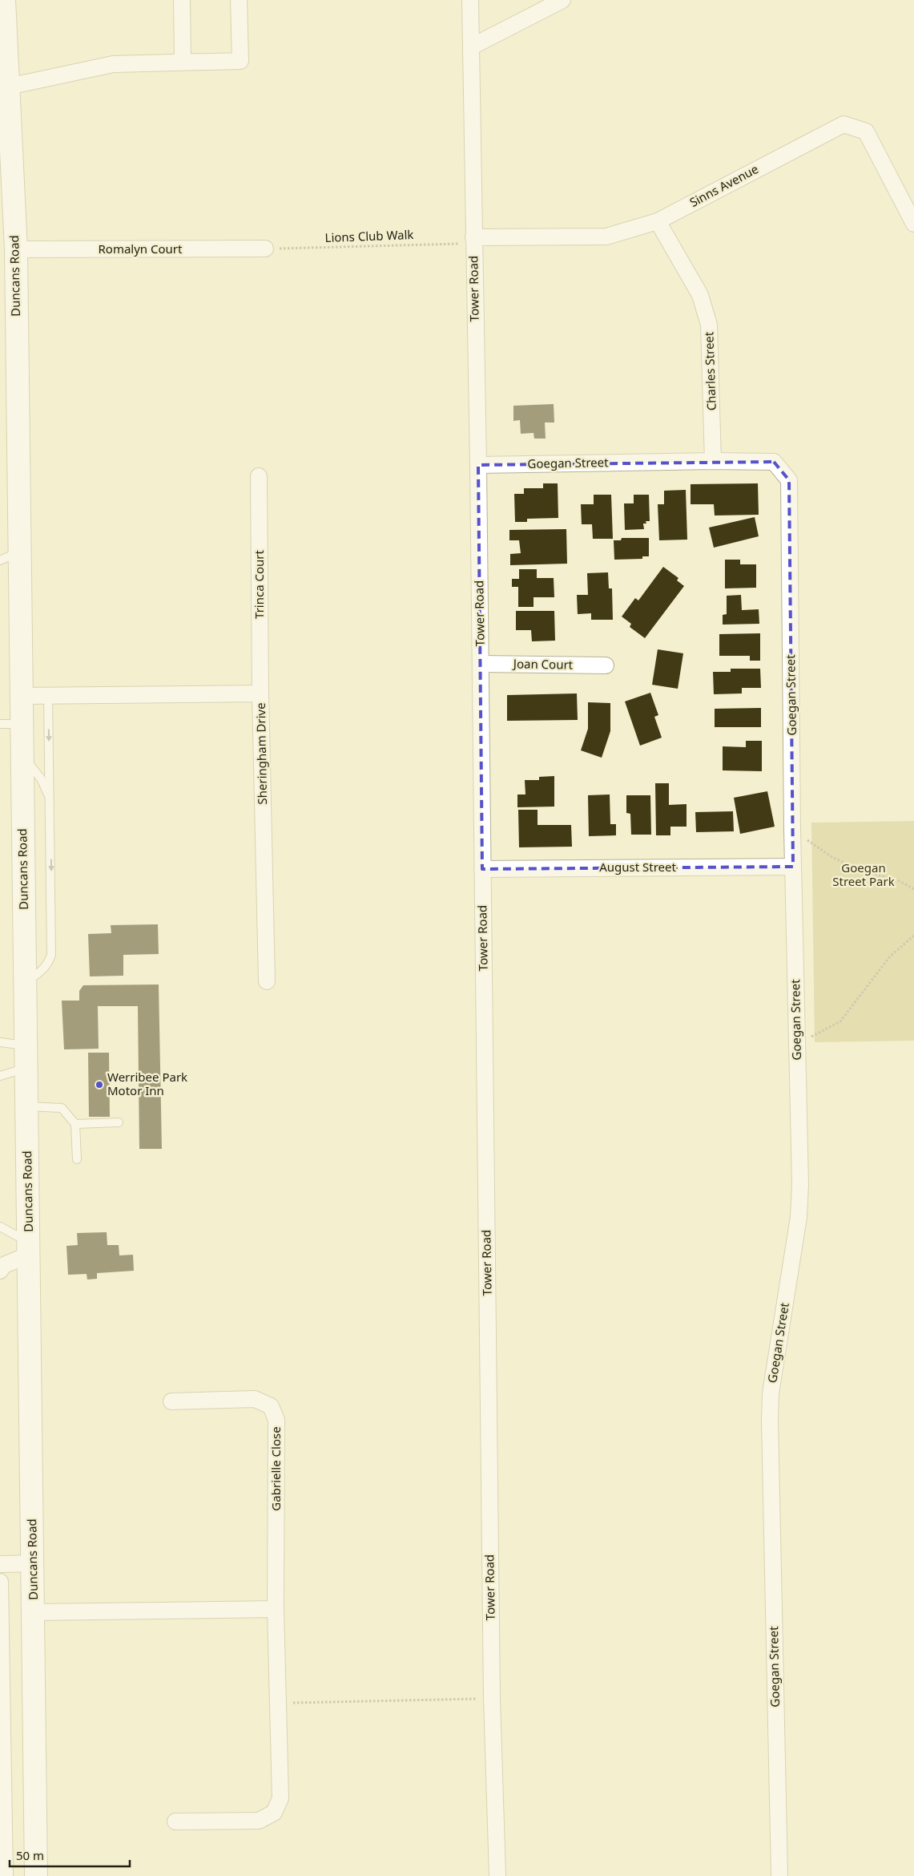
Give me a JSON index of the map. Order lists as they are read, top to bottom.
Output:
{
  "streets": {
    "main road": ["Duncans Road"],
    "street": [
      "Sinns Avenue",
      "Romalyn Court",
      "Tower Road",
      "Charles Street",
      "Goegan Street",
      "Trinca Court",
      "Joan Court",
      "Sheringham Drive",
      "August Street",
      "Gabrielle Close"
    ],
    "path": ["Lions Club Walk"]
  },
  "crossings": [
    ["Sinns Avenue", "Lions Club Walk"],
    ["Sinns Avenue", "Tower Road"],
    ["Sinns Avenue", "Charles Street"],
    ["Lions Club Walk", "Romalyn Court"],
    ["Lions Club Walk", "Tower Road"],
    ["Romalyn Court", "Duncans Road"],
    ["Duncans Road", "Sheringham Drive"],
    ["Tower Road", "Goegan Street"],
    ["Tower Road", "Joan Court"],
    ["Tower Road", "August Street"],
    ["Charles Street", "Goegan Street"],
    ["Goegan Street", "August Street"],
    ["Trinca Court", "Sheringham Drive"]
  ],
  "parks": ["Goegan Street Park"],
  "places": ["Werribee Park Motor Inn"],
  "scale_bar": "50 m"
}
